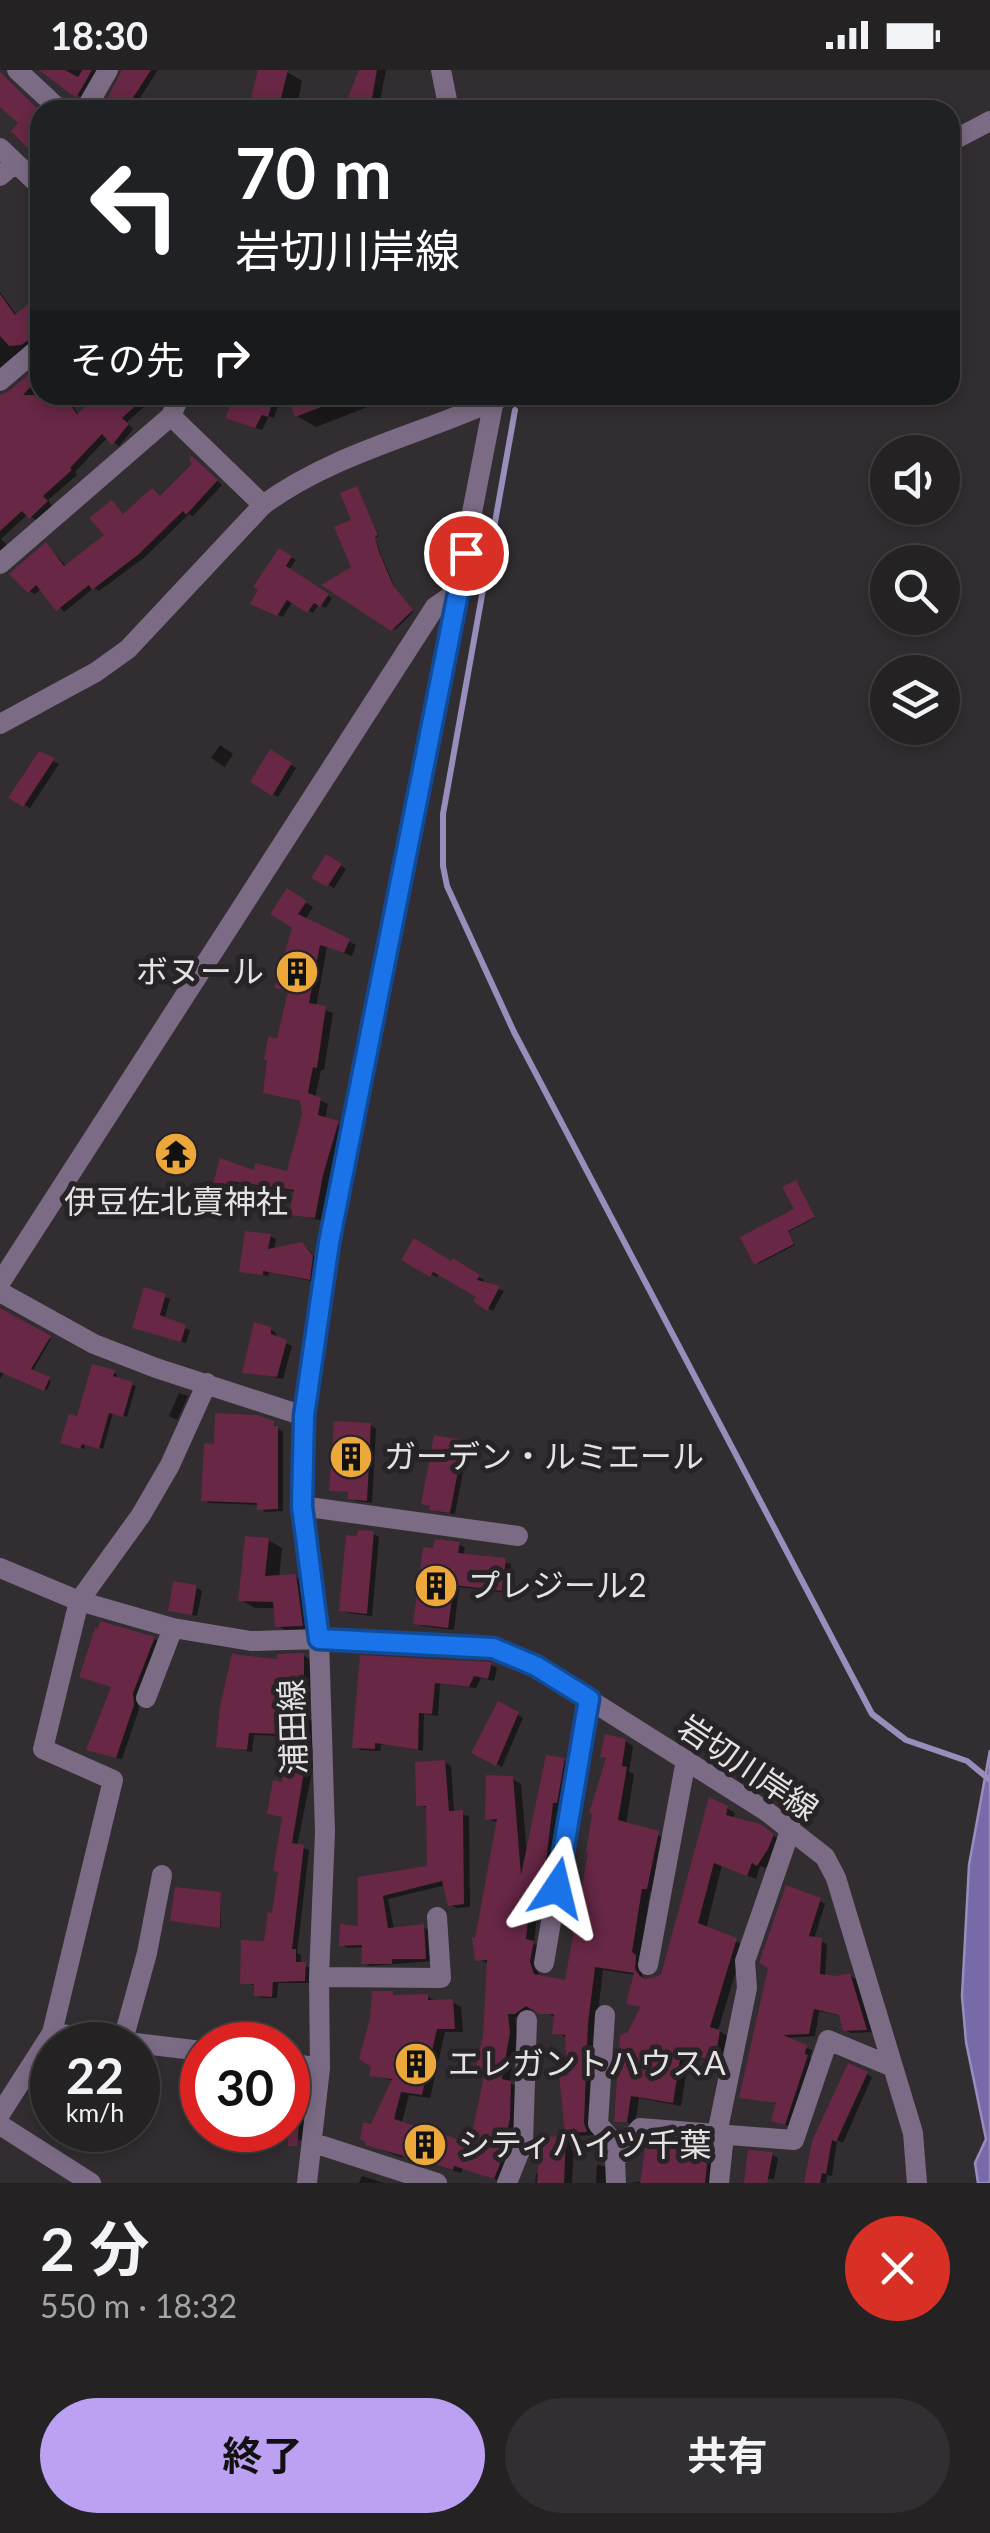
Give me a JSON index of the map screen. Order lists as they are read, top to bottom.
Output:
{
  "streets": {
    "street": ["浦田線", "岩切川岸線"]
  },
  "crossings": [
    ["浦田線", "岩切川岸線"]
  ],
  "places": {
    "building": [
      "ボヌール",
      "ガーデン・ルミエール",
      "プレジール2",
      "エレガントハウスA",
      "シティハイツ千葉"
    ],
    "temple": ["伊豆佐北賣神社"]
  },
  "page": {
    "status": "18:30",
    "turn": ["70 m", "岩切川岸線"],
    "then": "その先",
    "speed": "22 km/h",
    "limit": "30",
    "heading": ["2 分", "550 m · 18:32"],
    "buttons": ["終了", "共有"]
  }
}
